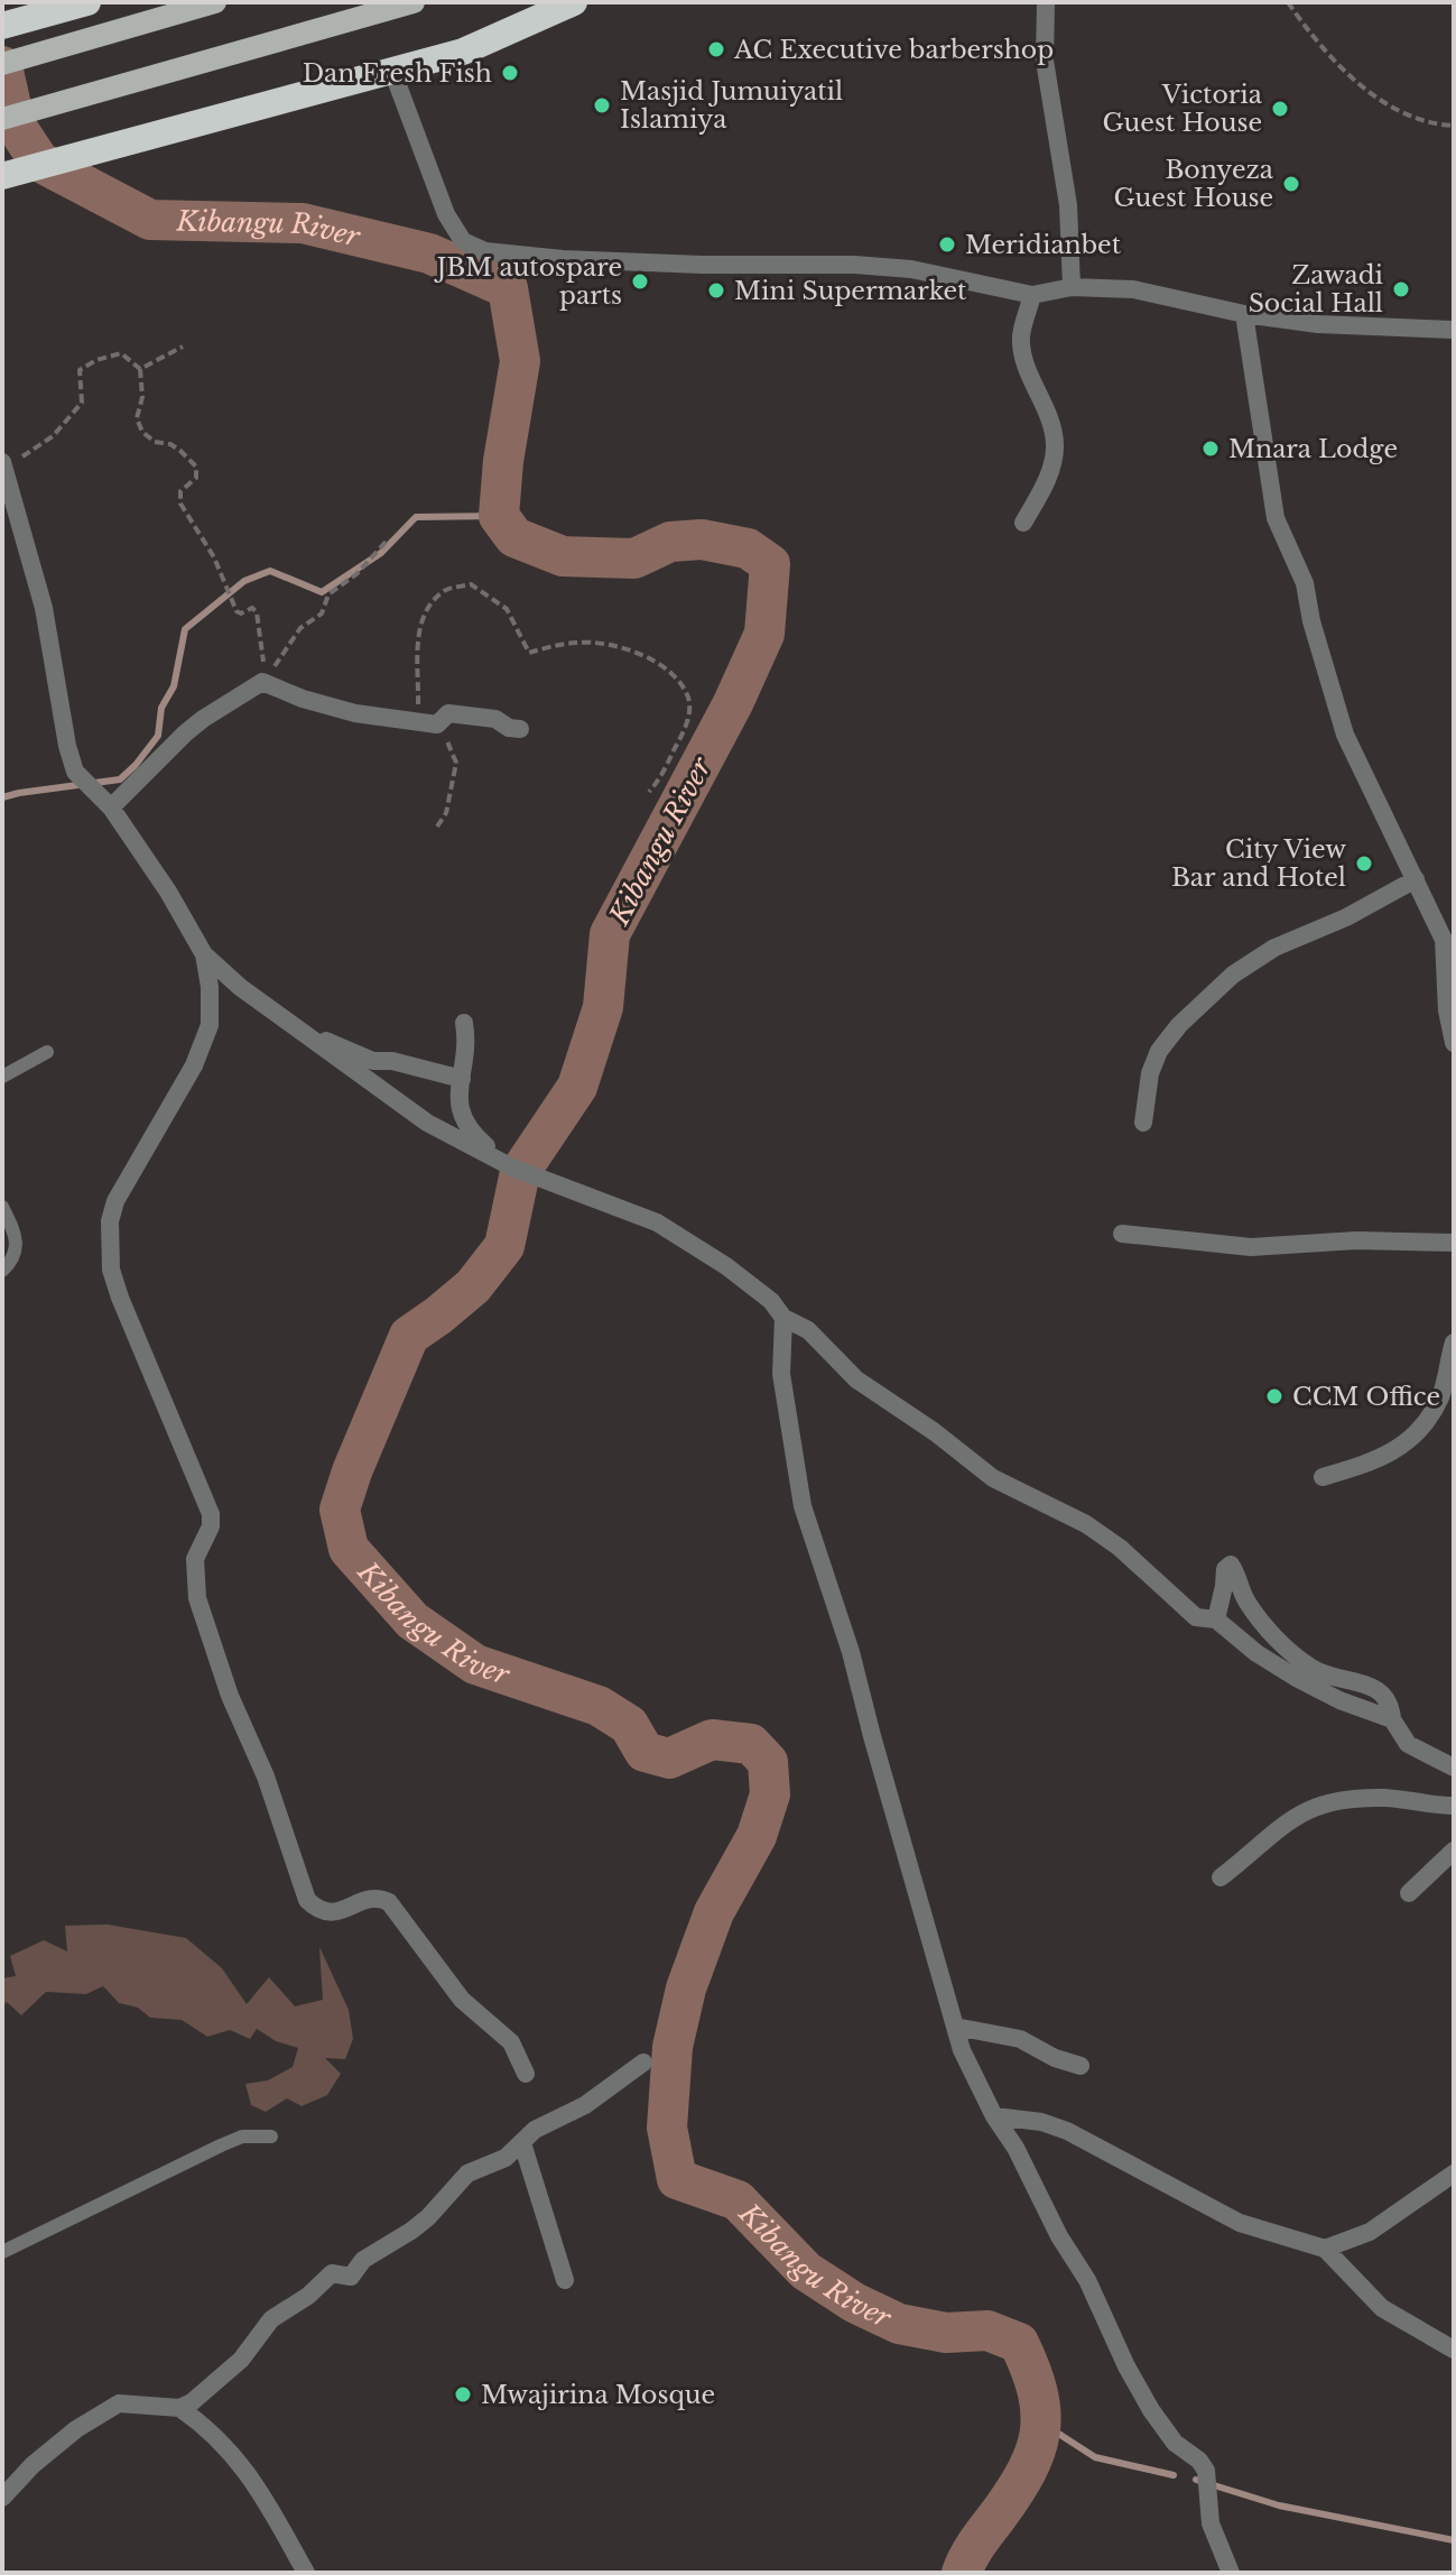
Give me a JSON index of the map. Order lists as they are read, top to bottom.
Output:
{
  "water": ["Kibangu River"],
  "places": [
    "AC Executive barbershop",
    "Dan Fresh Fish",
    "Masjid Jumuiyatil Islamiya",
    "Victoria Guest House",
    "Bonyeza Guest House",
    "Meridianbet",
    "JBM autospare parts",
    "Zawadi Social Hall",
    "Mini Supermarket",
    "Mnara Lodge",
    "City View Bar and Hotel",
    "CCM Office",
    "Mwajirina Mosque"
  ]
}
